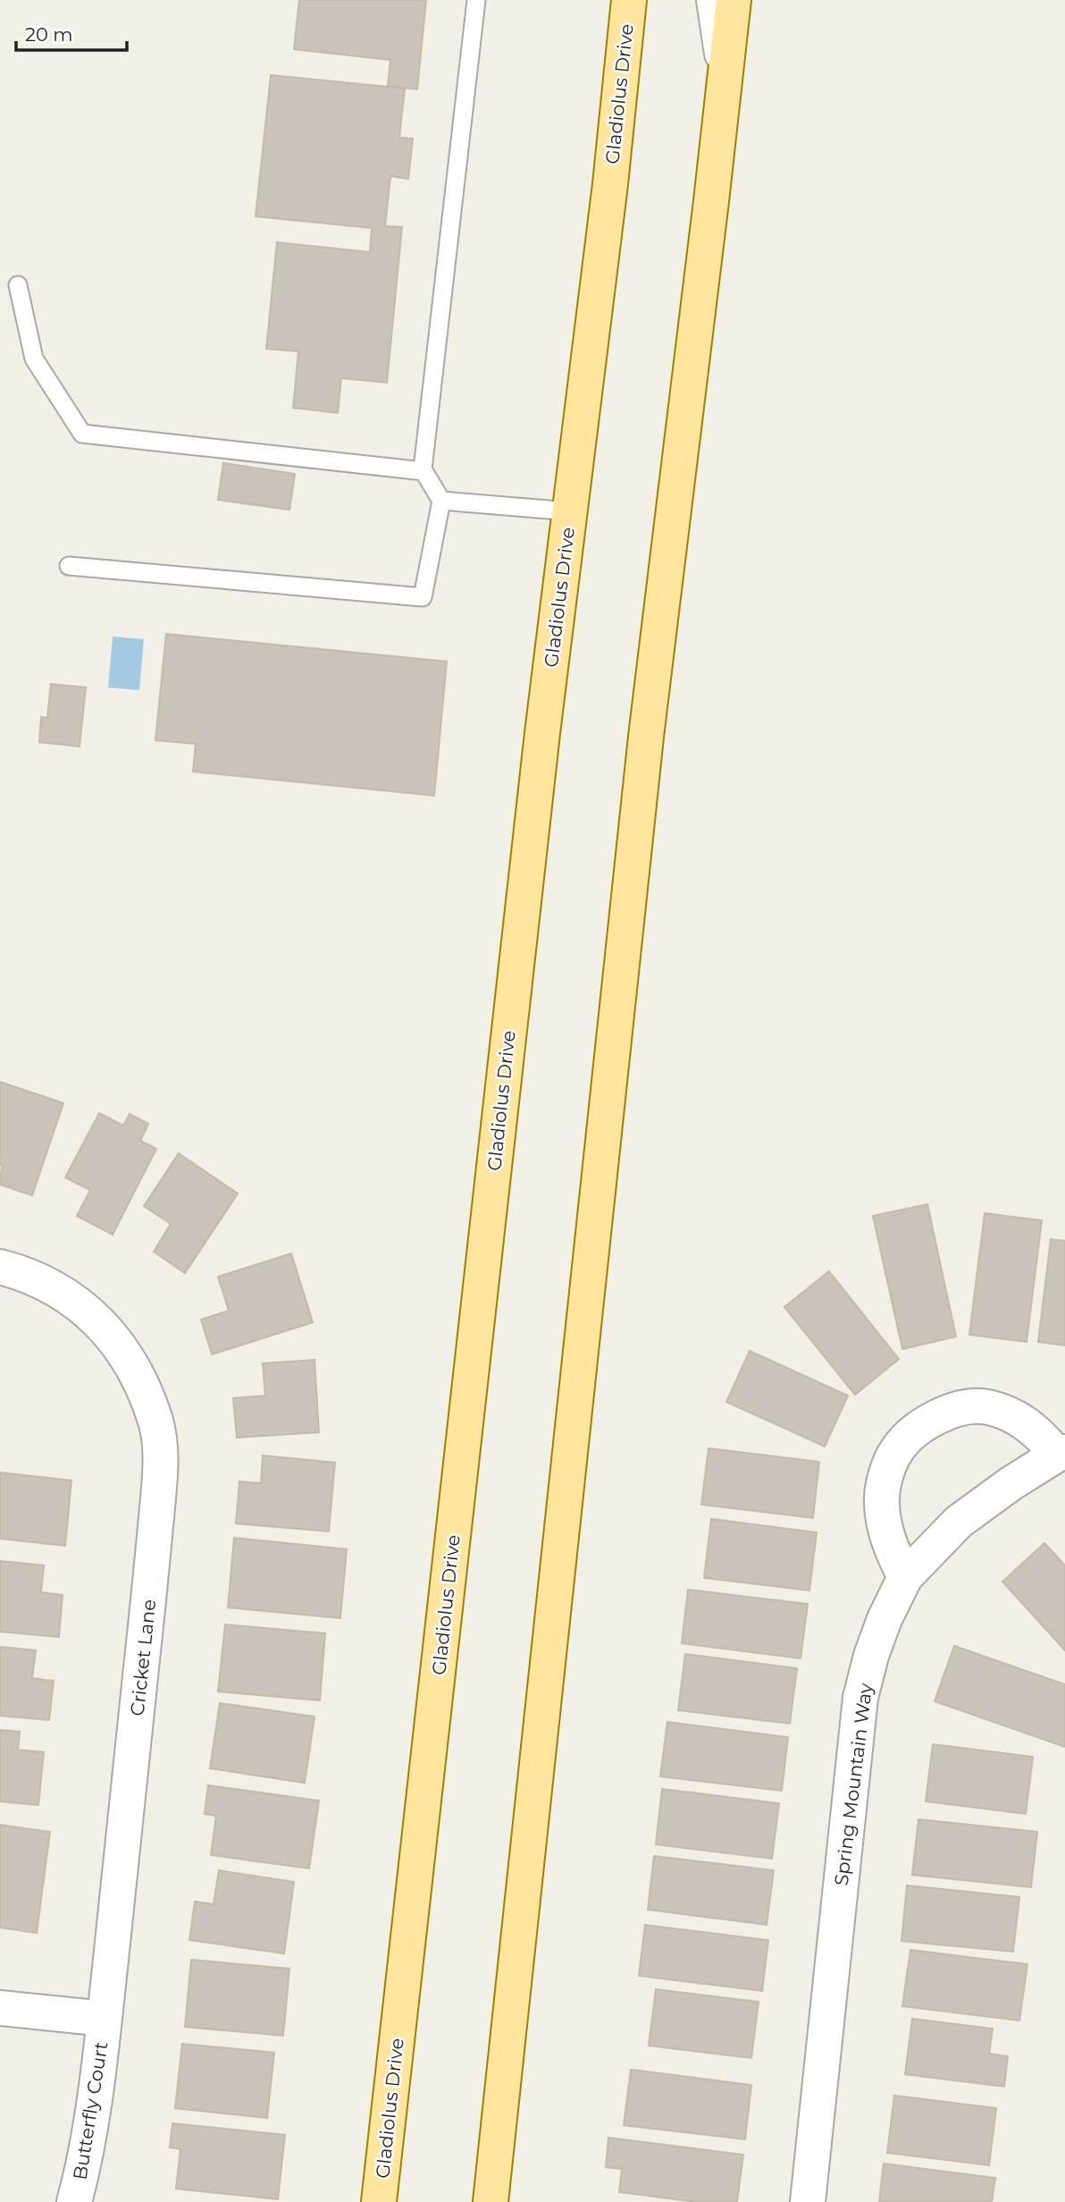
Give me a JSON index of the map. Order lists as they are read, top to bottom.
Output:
{
  "streets": {
    "main road": ["Gladiolus Drive"],
    "street": ["Cricket Lane", "Spring Mountain Way", "Butterfly Court"]
  },
  "crossings": [
    ["Cricket Lane", "Butterfly Court"]
  ],
  "scale_bar": "20 m"
}
